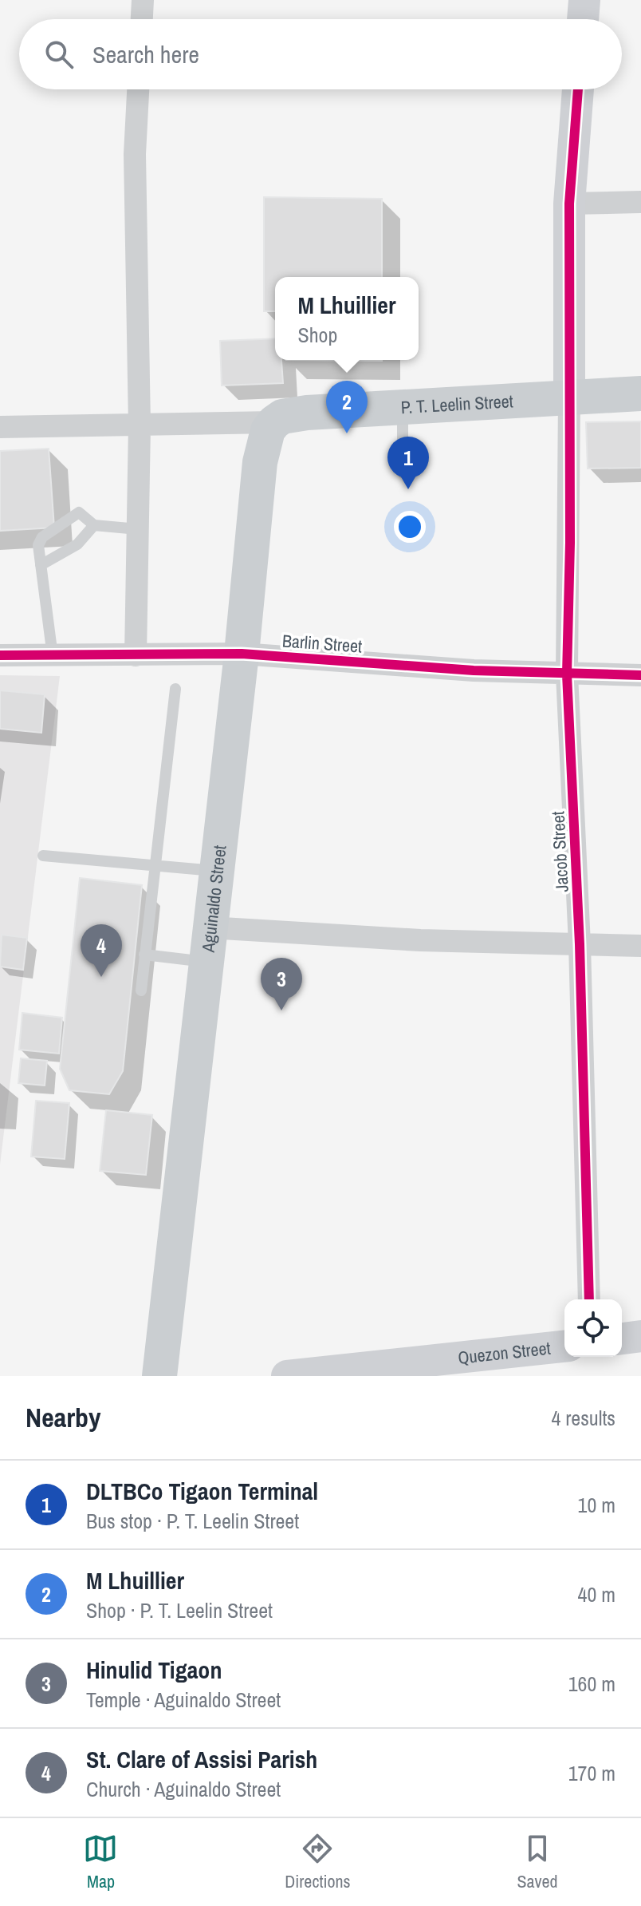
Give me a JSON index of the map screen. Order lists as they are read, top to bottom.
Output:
{
  "streets": {
    "main road": ["P. T. Leelin Street", "Aguinaldo Street"],
    "street": ["Barlin Street", "Jacob Street", "Quezon Street"]
  },
  "crossings": [
    ["P. T. Leelin Street", "Jacob Street"],
    ["P. T. Leelin Street", "Aguinaldo Street"],
    ["Barlin Street", "Jacob Street"],
    ["Barlin Street", "Aguinaldo Street"]
  ],
  "page": {
    "search": "Search here",
    "popup": ["M Lhuillier", "Shop"],
    "pins": [
      "2",
      "1",
      "4",
      "3"
    ],
    "heading": ["Nearby", "4 results"],
    "list": [
      {
        "mark": "1",
        "name": "DLTBCo Tigaon Terminal",
        "note": "Bus stop · P. T. Leelin Street",
        "value": "10 m"
      },
      {
        "mark": "2",
        "name": "M Lhuillier",
        "note": "Shop · P. T. Leelin Street",
        "value": "40 m"
      },
      {
        "mark": "3",
        "name": "Hinulid Tigaon",
        "note": "Temple · Aguinaldo Street",
        "value": "160 m"
      },
      {
        "mark": "4",
        "name": "St. Clare of Assisi Parish",
        "note": "Church · Aguinaldo Street",
        "value": "170 m"
      }
    ],
    "nav": ["Map", "Directions", "Saved"]
  }
}
